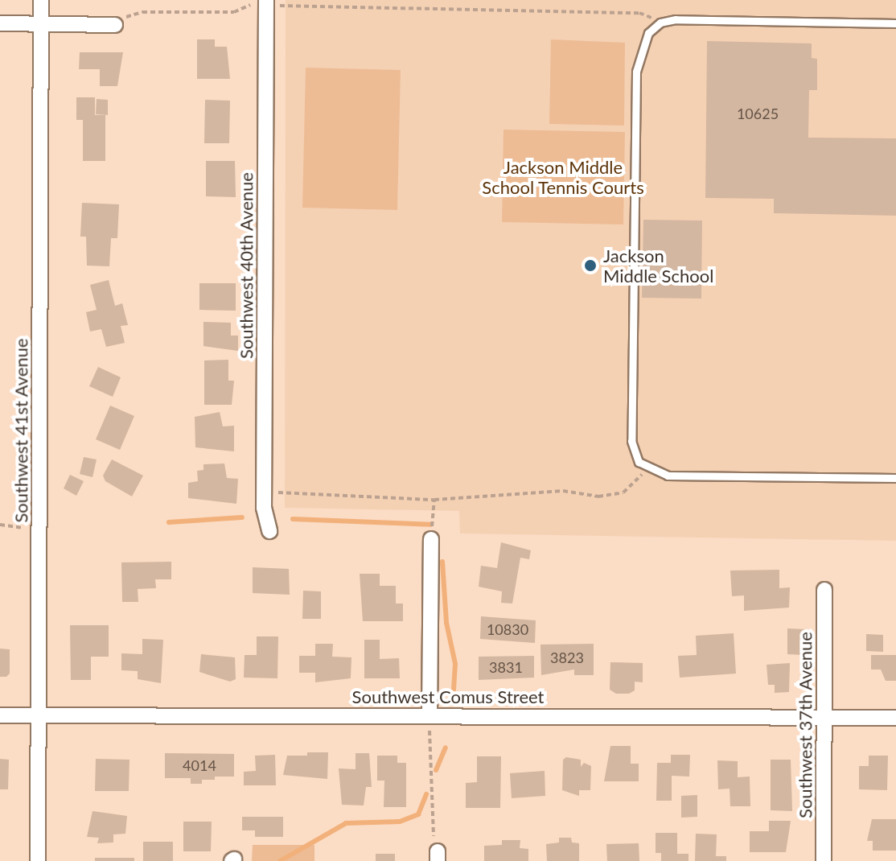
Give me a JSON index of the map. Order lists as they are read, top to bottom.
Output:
{
  "streets": {
    "street": [
      "Southwest 40th Avenue",
      "Southwest 41st Avenue",
      "Southwest Comus Street",
      "Southwest 37th Avenue"
    ]
  },
  "crossings": [
    ["Southwest 41st Avenue", "Southwest Comus Street"],
    ["Southwest Comus Street", "Southwest 37th Avenue"]
  ],
  "parks": ["Jackson Middle School Tennis Courts"],
  "places": ["Jackson Middle School"],
  "house_numbers": [
    "10625",
    "10830",
    "3823",
    "3831",
    "4014"
  ]
}
